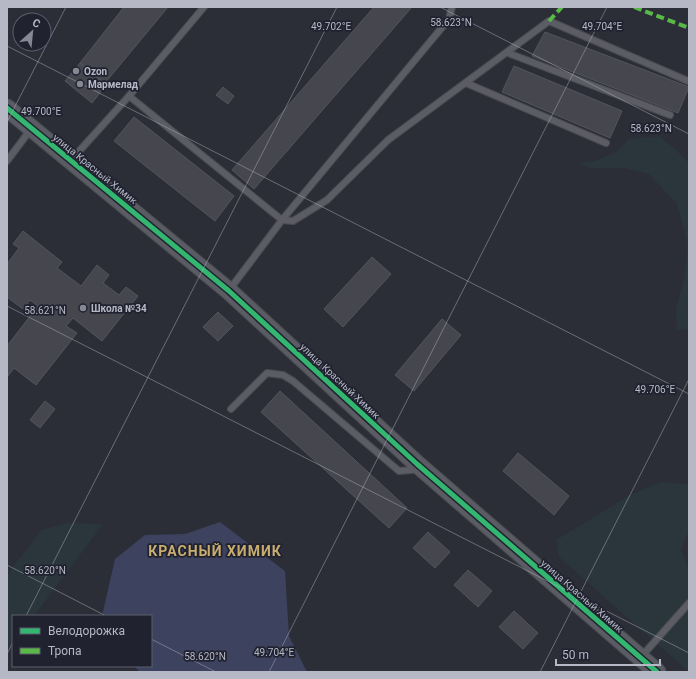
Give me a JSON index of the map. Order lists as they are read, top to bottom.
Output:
{
  "streets": {
    "street": ["улица Красный Химик"]
  },
  "districts": ["КРАСНЫЙ ХИМИК"],
  "places": ["Ozon", "Мармелад", "Школа №34"],
  "legend": ["Велодорожка", "Тропа"],
  "scale_bar": "50 m",
  "north": "top right",
  "coordinates": [
    "58.623°N",
    "49.702°E",
    "49.704°E",
    "49.700°E",
    "58.621°N",
    "49.706°E",
    "58.620°N"
  ]
}
